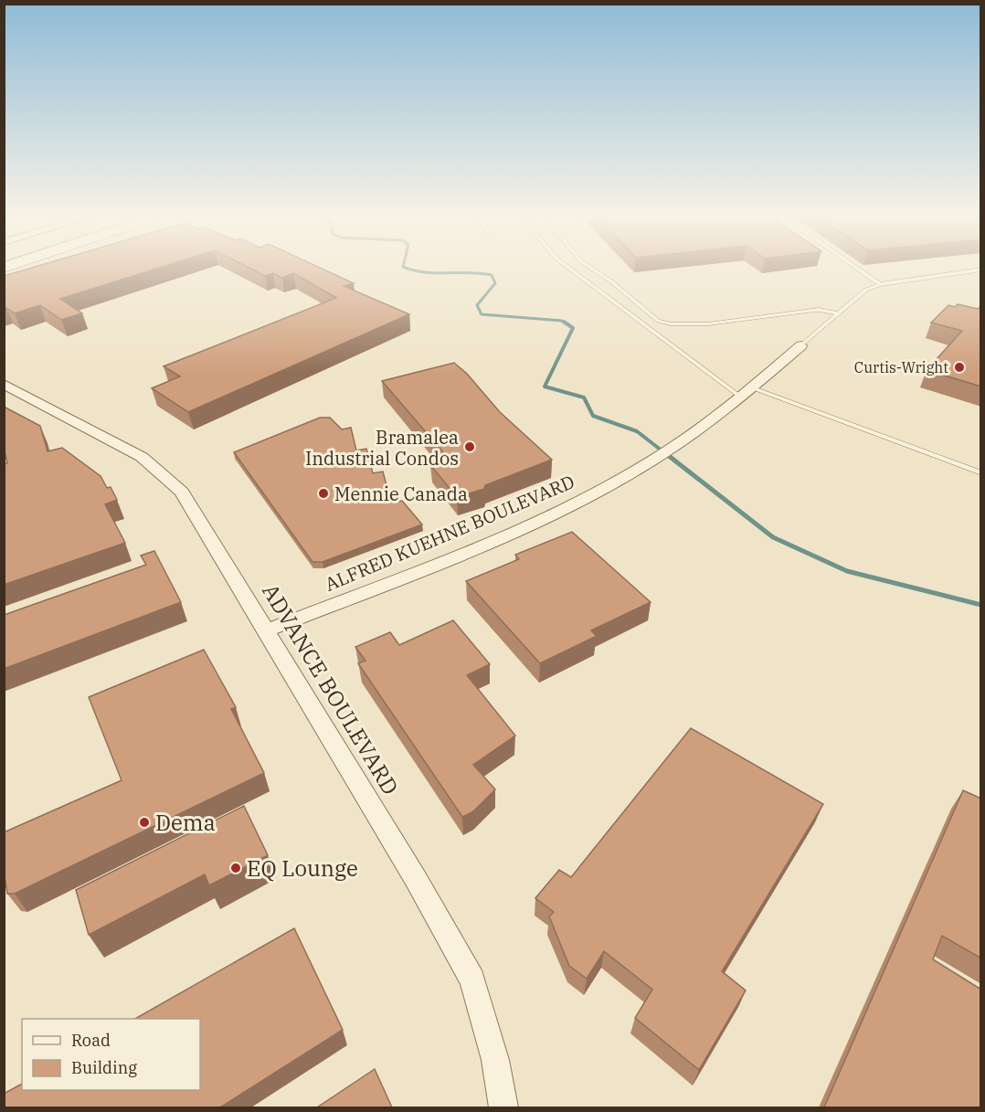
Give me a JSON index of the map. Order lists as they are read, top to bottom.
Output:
{
  "streets": {
    "street": ["ALFRED KUEHNE BOULEVARD", "ADVANCE BOULEVARD"]
  },
  "crossings": [
    ["ALFRED KUEHNE BOULEVARD", "ADVANCE BOULEVARD"]
  ],
  "places": [
    "Curtis-Wright",
    "Bramalea Industrial Condos",
    "Mennie Canada",
    "Dema",
    "EQ Lounge"
  ],
  "legend": ["Road", "Building"]
}
